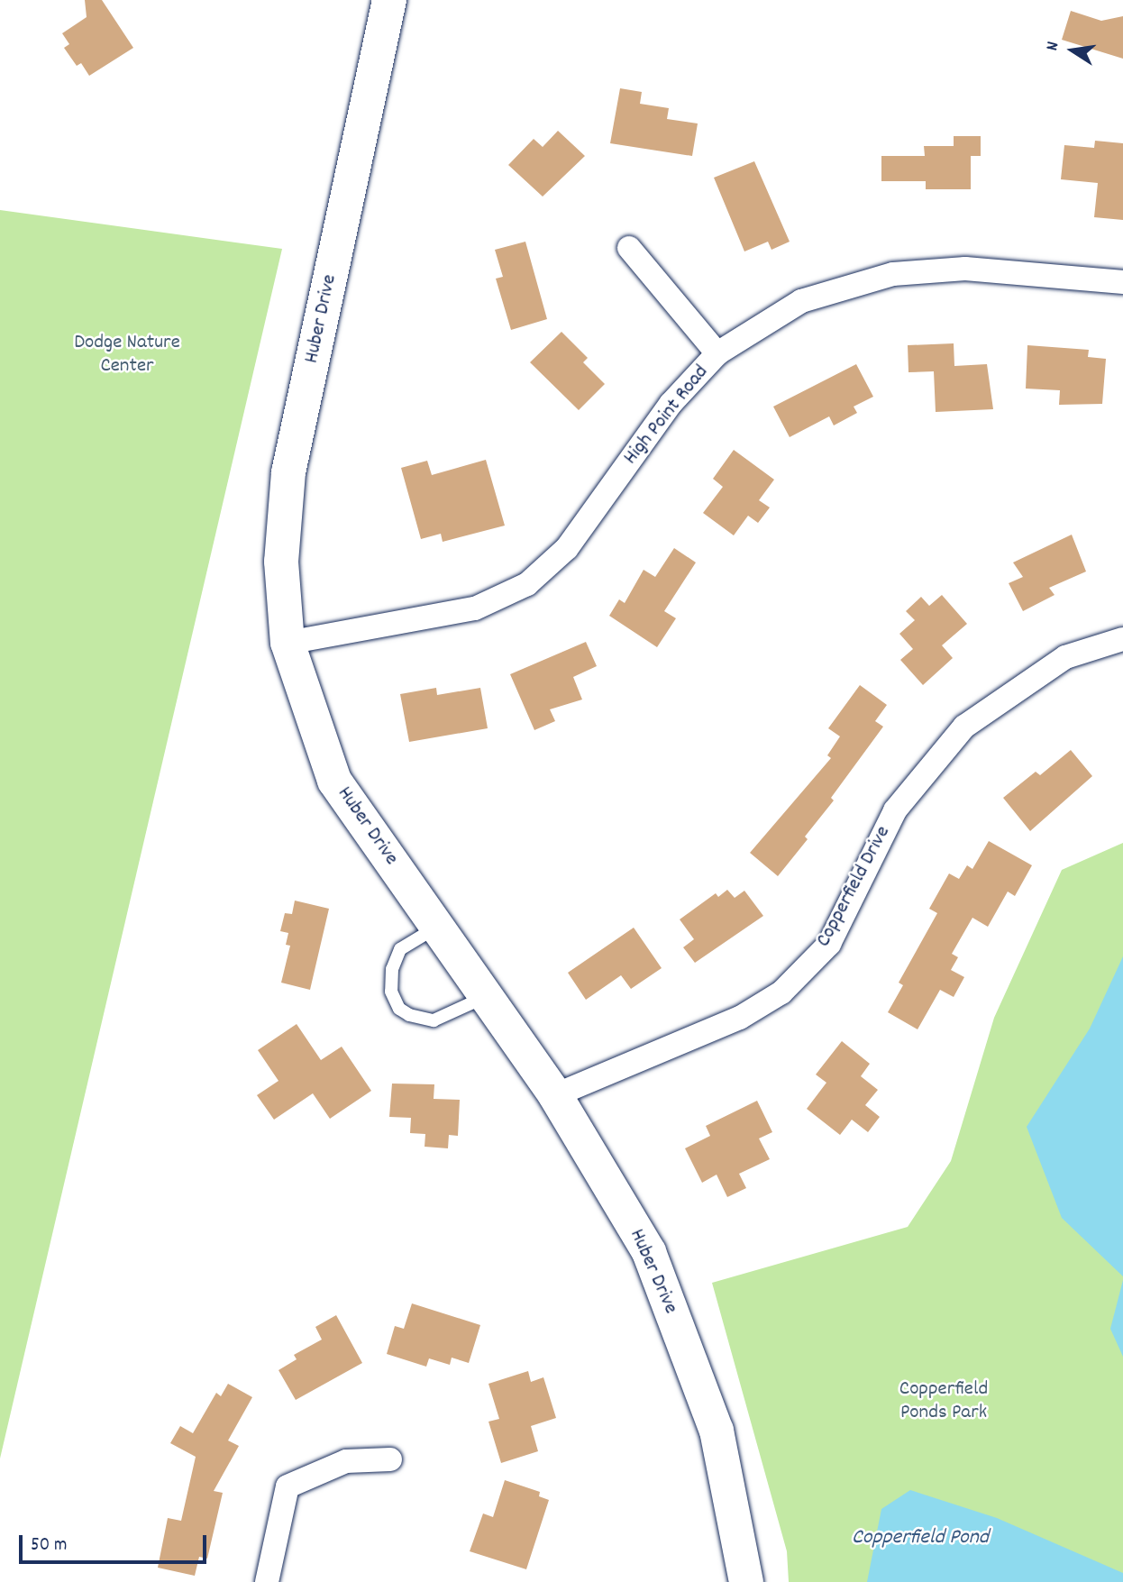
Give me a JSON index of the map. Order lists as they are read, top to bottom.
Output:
{
  "streets": {
    "street": ["Huber Drive", "High Point Road", "Copperfield Drive"]
  },
  "crossings": [
    ["Huber Drive", "High Point Road"],
    ["Huber Drive", "Copperfield Drive"]
  ],
  "water": ["Copperfield Pond"],
  "parks": ["Dodge Nature Center", "Copperfield Ponds Park"],
  "scale_bar": "50 m",
  "north": "left"
}
